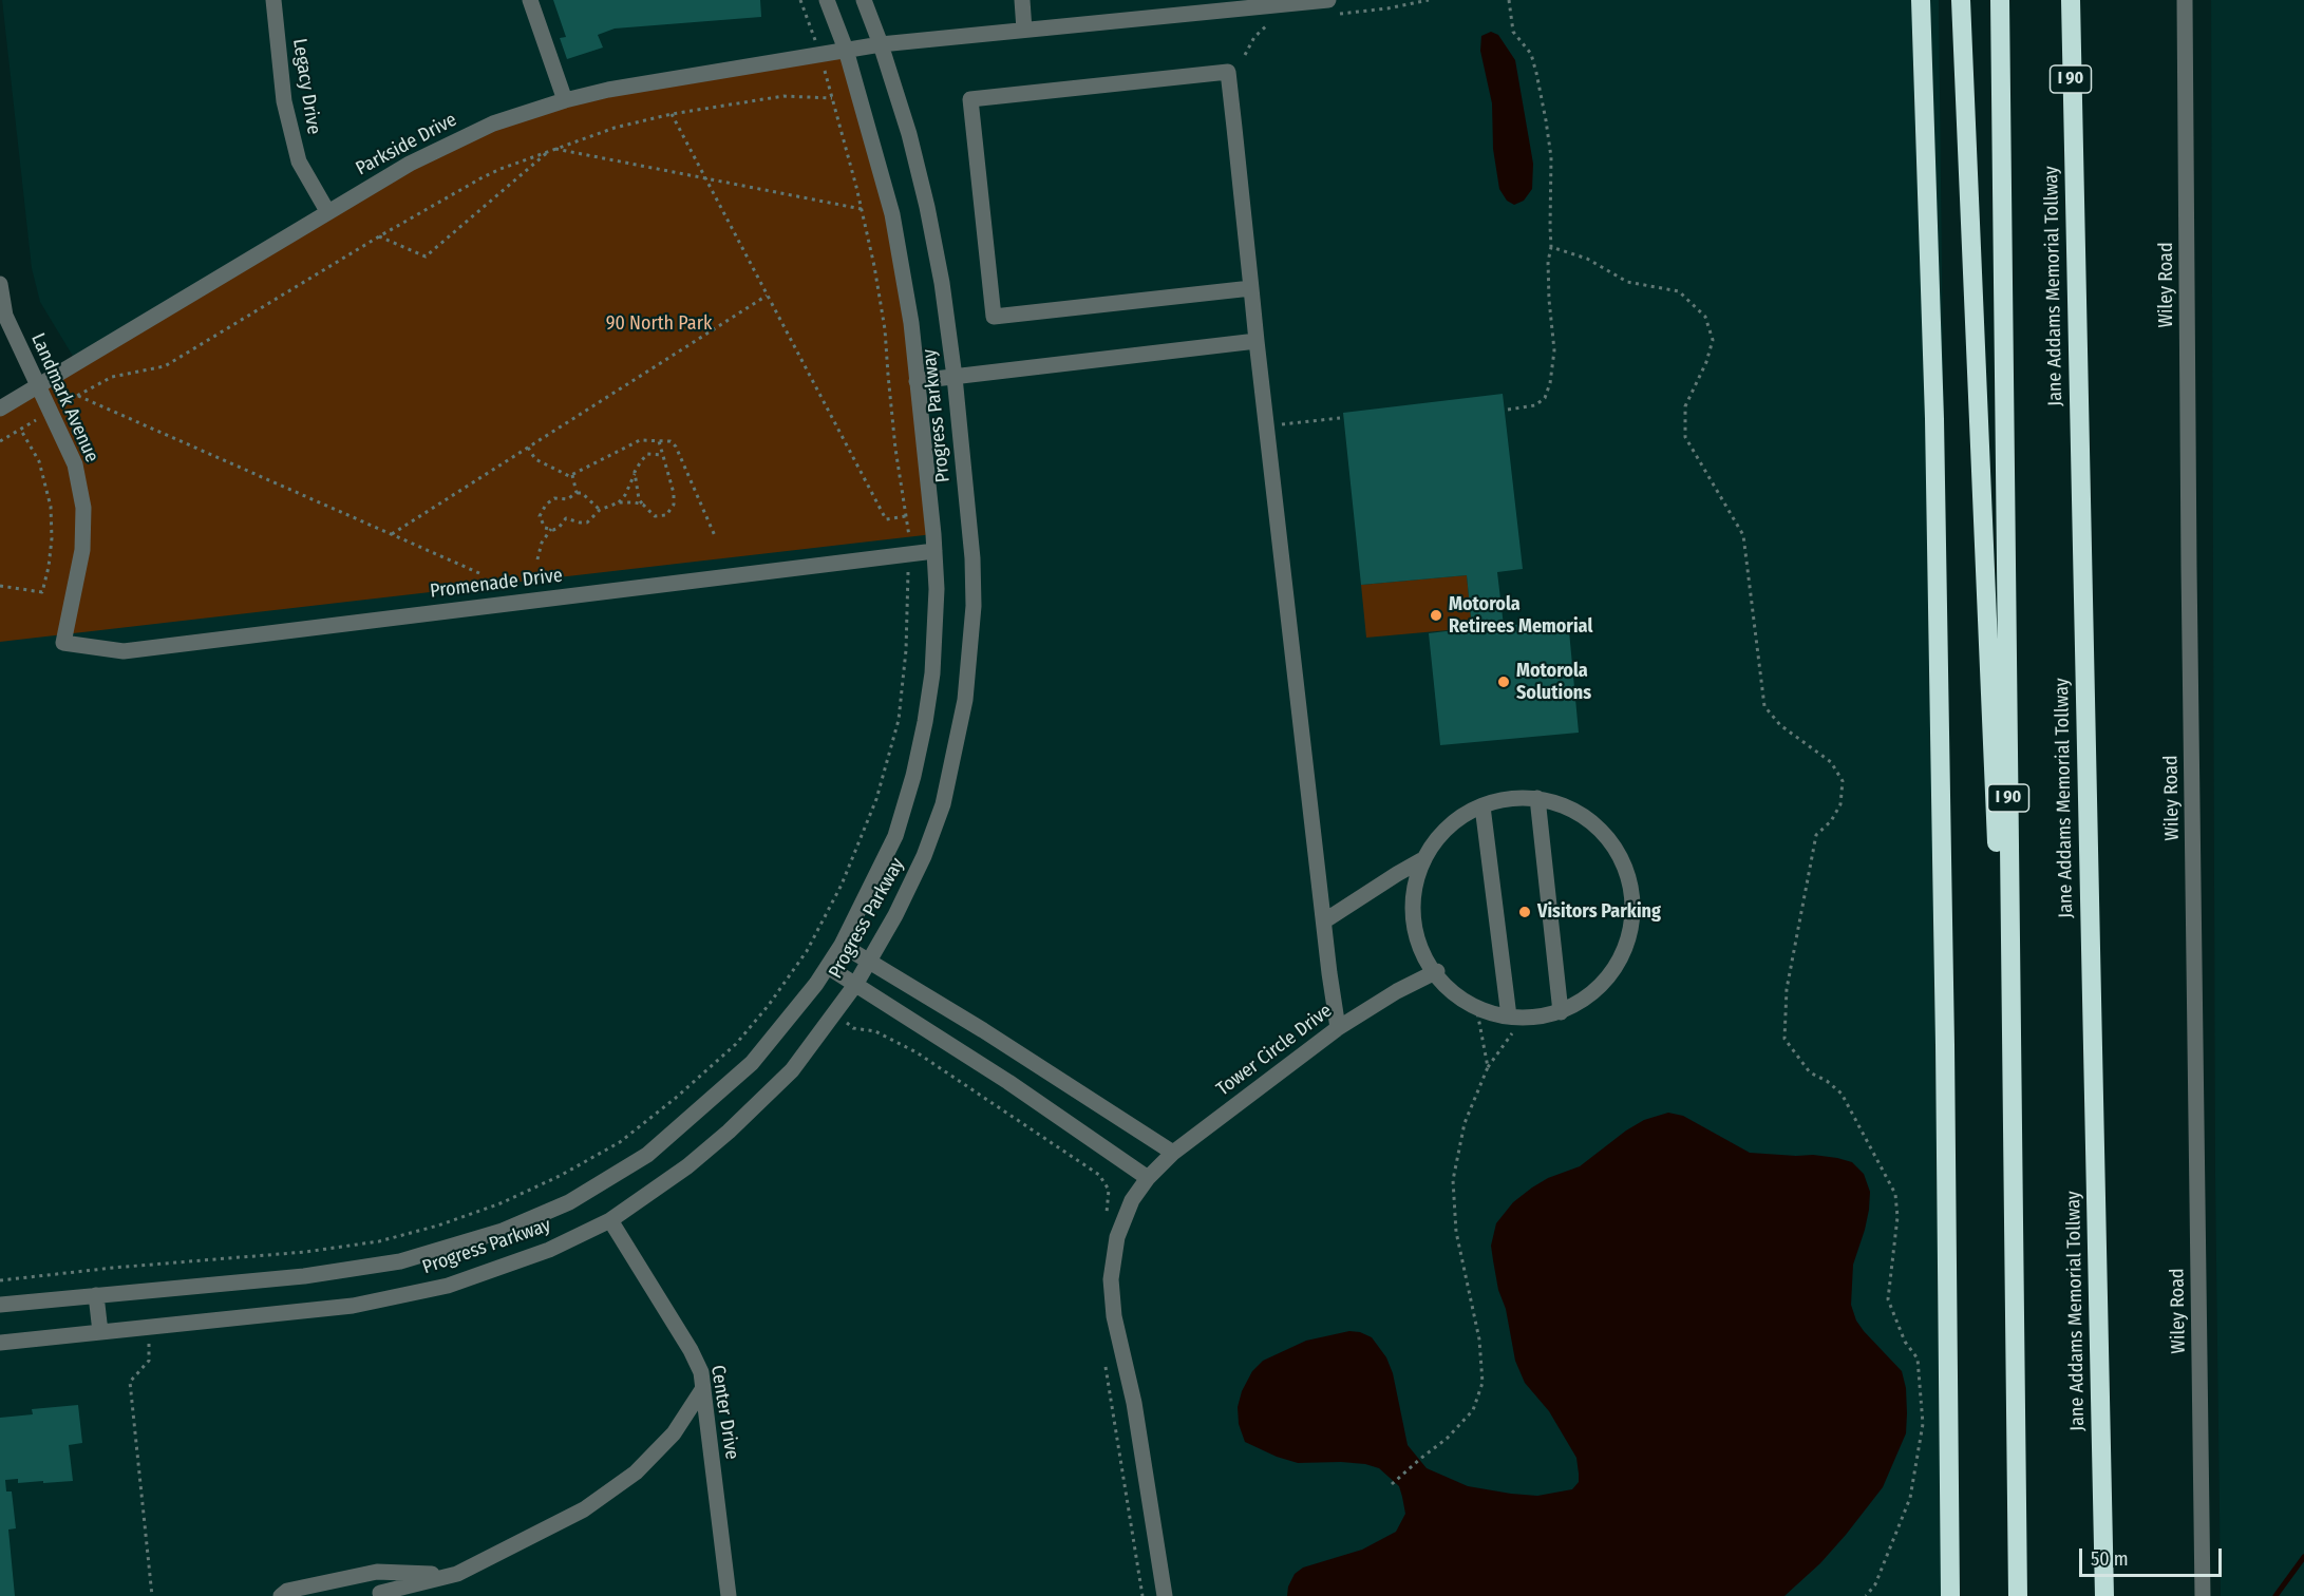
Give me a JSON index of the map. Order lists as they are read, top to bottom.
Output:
{
  "streets": {
    "highway": ["I 90", "Jane Addams Memorial Tollway"],
    "street": [
      "Legacy Drive",
      "Parkside Drive",
      "Wiley Road",
      "Landmark Avenue",
      "Progress Parkway",
      "Promenade Drive",
      "Tower Circle Drive",
      "Center Drive"
    ]
  },
  "crossings": [
    ["Legacy Drive", "Parkside Drive"],
    ["Parkside Drive", "Landmark Avenue"],
    ["Parkside Drive", "Progress Parkway"],
    ["Landmark Avenue", "Promenade Drive"],
    ["Progress Parkway", "Promenade Drive"],
    ["Progress Parkway", "Center Drive"]
  ],
  "parks": ["90 North Park"],
  "places": ["Motorola Retirees Memorial", "Motorola Solutions", "Visitors Parking"],
  "scale_bar": "50 m"
}
